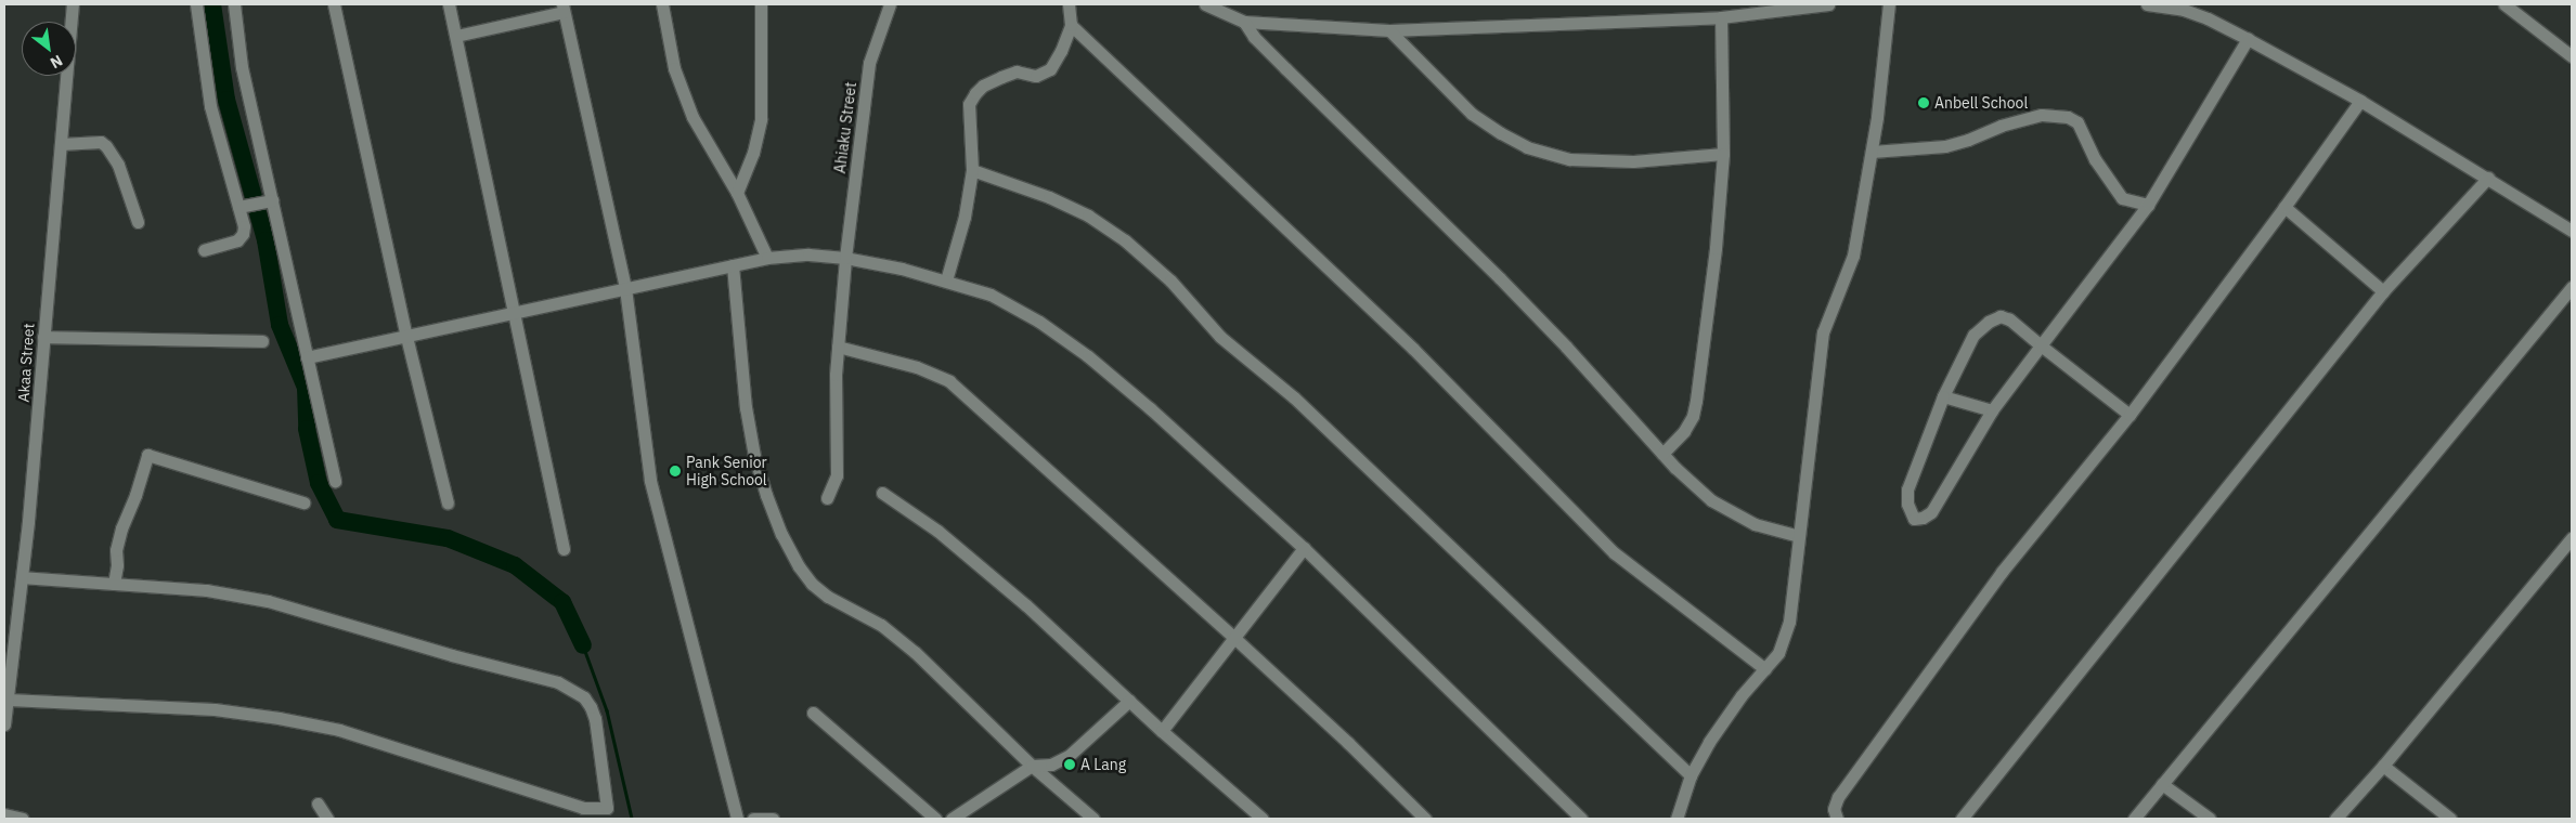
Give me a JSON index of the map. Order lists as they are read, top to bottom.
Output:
{
  "streets": {
    "street": ["Ahiaku Street", "Akaa Street"]
  },
  "places": ["Anbell School", "Pank Senior High School", "A Lang"],
  "north": "bottom right"
}
